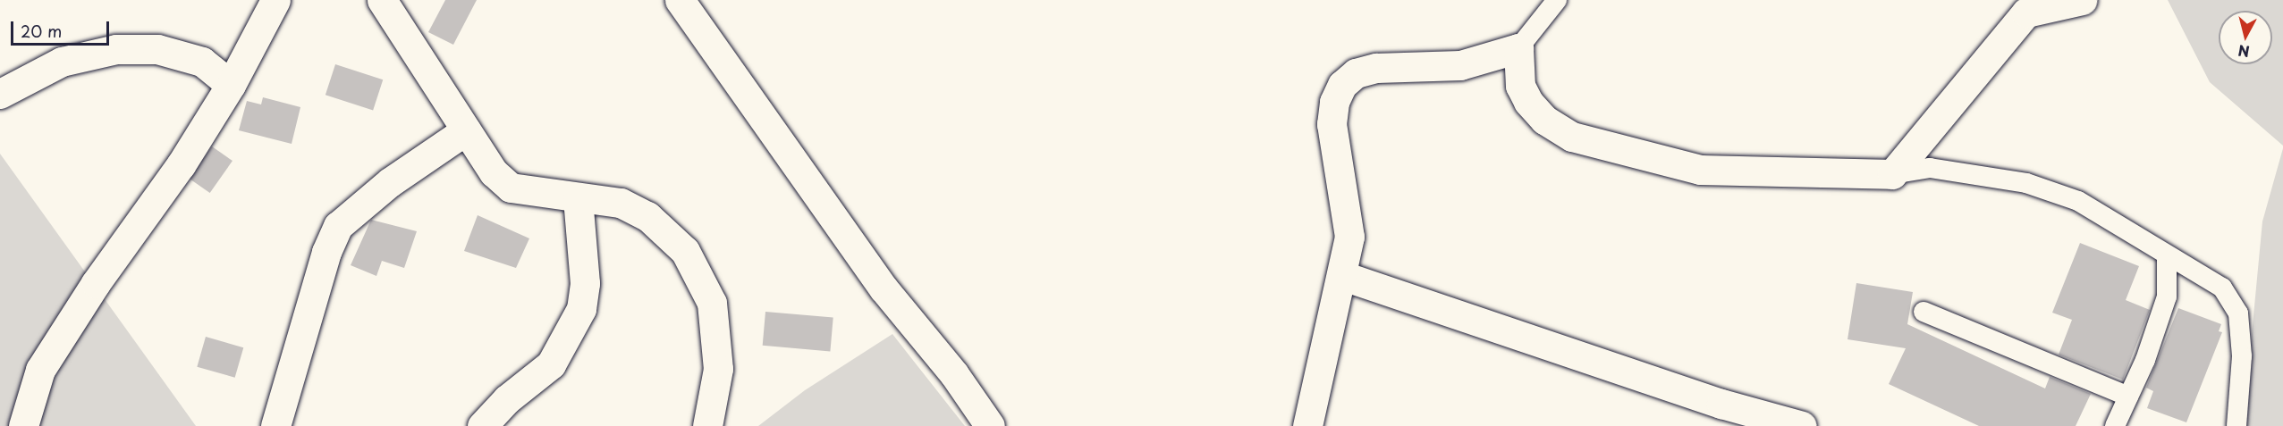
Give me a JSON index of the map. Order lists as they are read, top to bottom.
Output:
{
  "scale_bar": "20 m",
  "north": "bottom"
}
